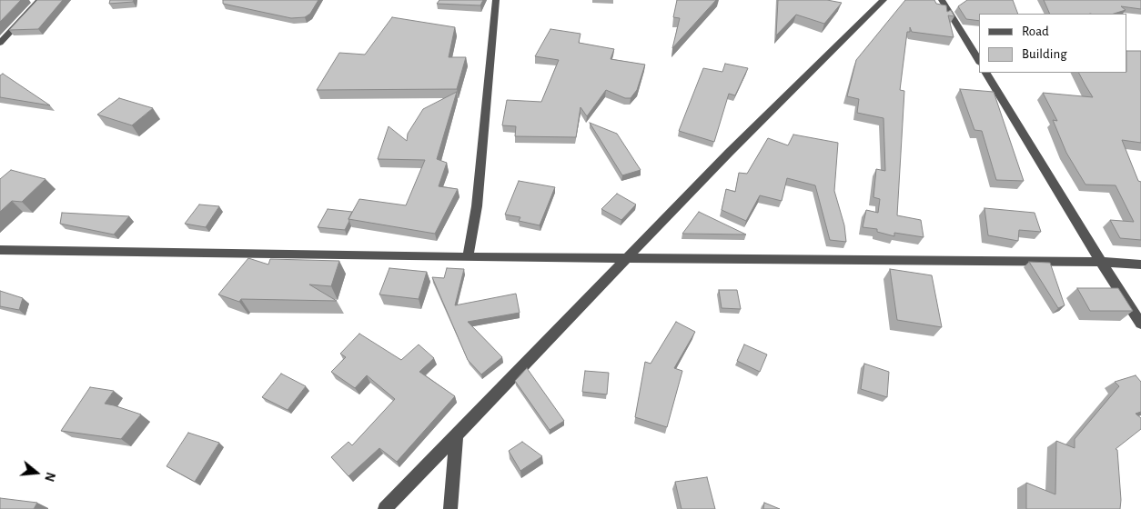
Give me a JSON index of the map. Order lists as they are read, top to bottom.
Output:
{
  "legend": ["Road", "Building"],
  "north": "right"
}
